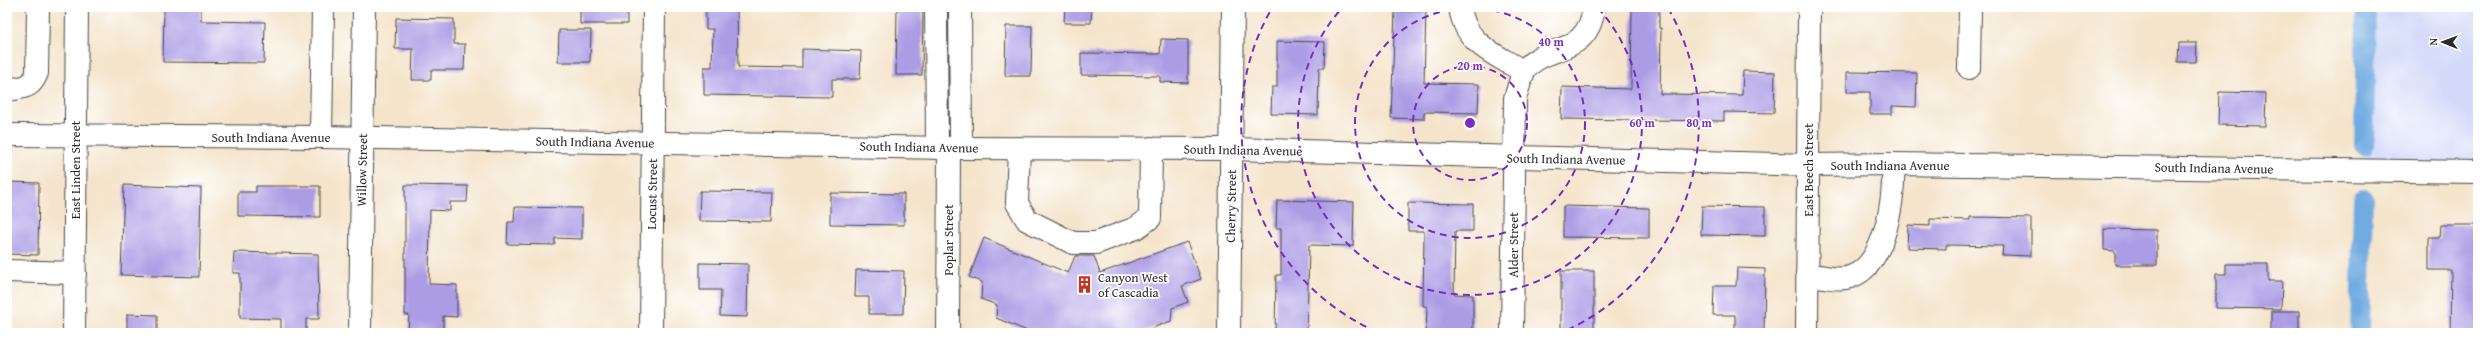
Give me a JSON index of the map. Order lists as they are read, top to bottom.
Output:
{
  "streets": {
    "main road": [
      "South Indiana Avenue",
      "East Linden Street",
      "Willow Street",
      "East Beech Street",
      "Locust Street",
      "Cherry Street",
      "Poplar Street",
      "Alder Street"
    ]
  },
  "crossings": [
    ["South Indiana Avenue", "East Linden Street"],
    ["South Indiana Avenue", "Willow Street"],
    ["South Indiana Avenue", "East Beech Street"],
    ["South Indiana Avenue", "Locust Street"],
    ["South Indiana Avenue", "Cherry Street"],
    ["South Indiana Avenue", "Poplar Street"],
    ["South Indiana Avenue", "Alder Street"]
  ],
  "places": {
    "building": ["Canyon West of Cascadia"]
  },
  "north": "left",
  "rings": [
    "40 m",
    "20 m",
    "60 m",
    "80 m"
  ]
}
